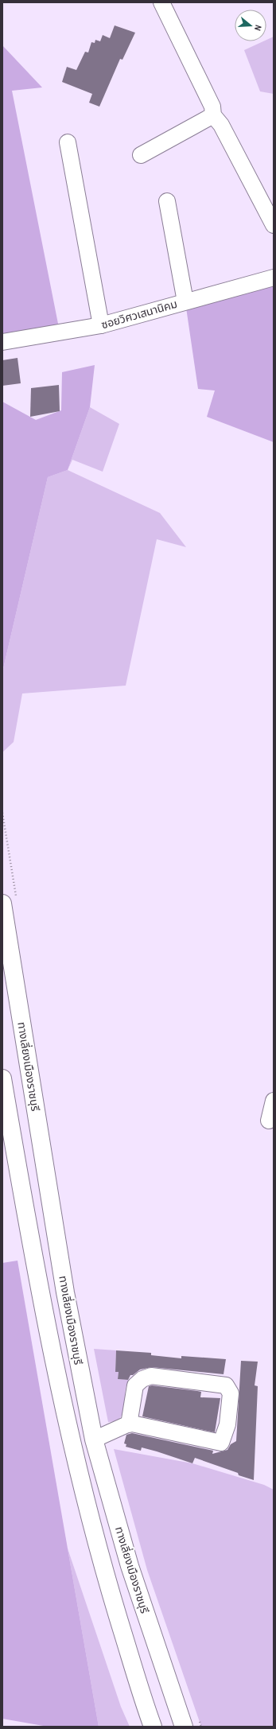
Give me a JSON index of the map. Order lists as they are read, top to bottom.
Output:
{
  "streets": {
    "main road": ["ทางเลี่ยงเมืองราชบุรี"],
    "street": ["ซอยวิศวเสนานิคม"]
  },
  "north": "right"
}
